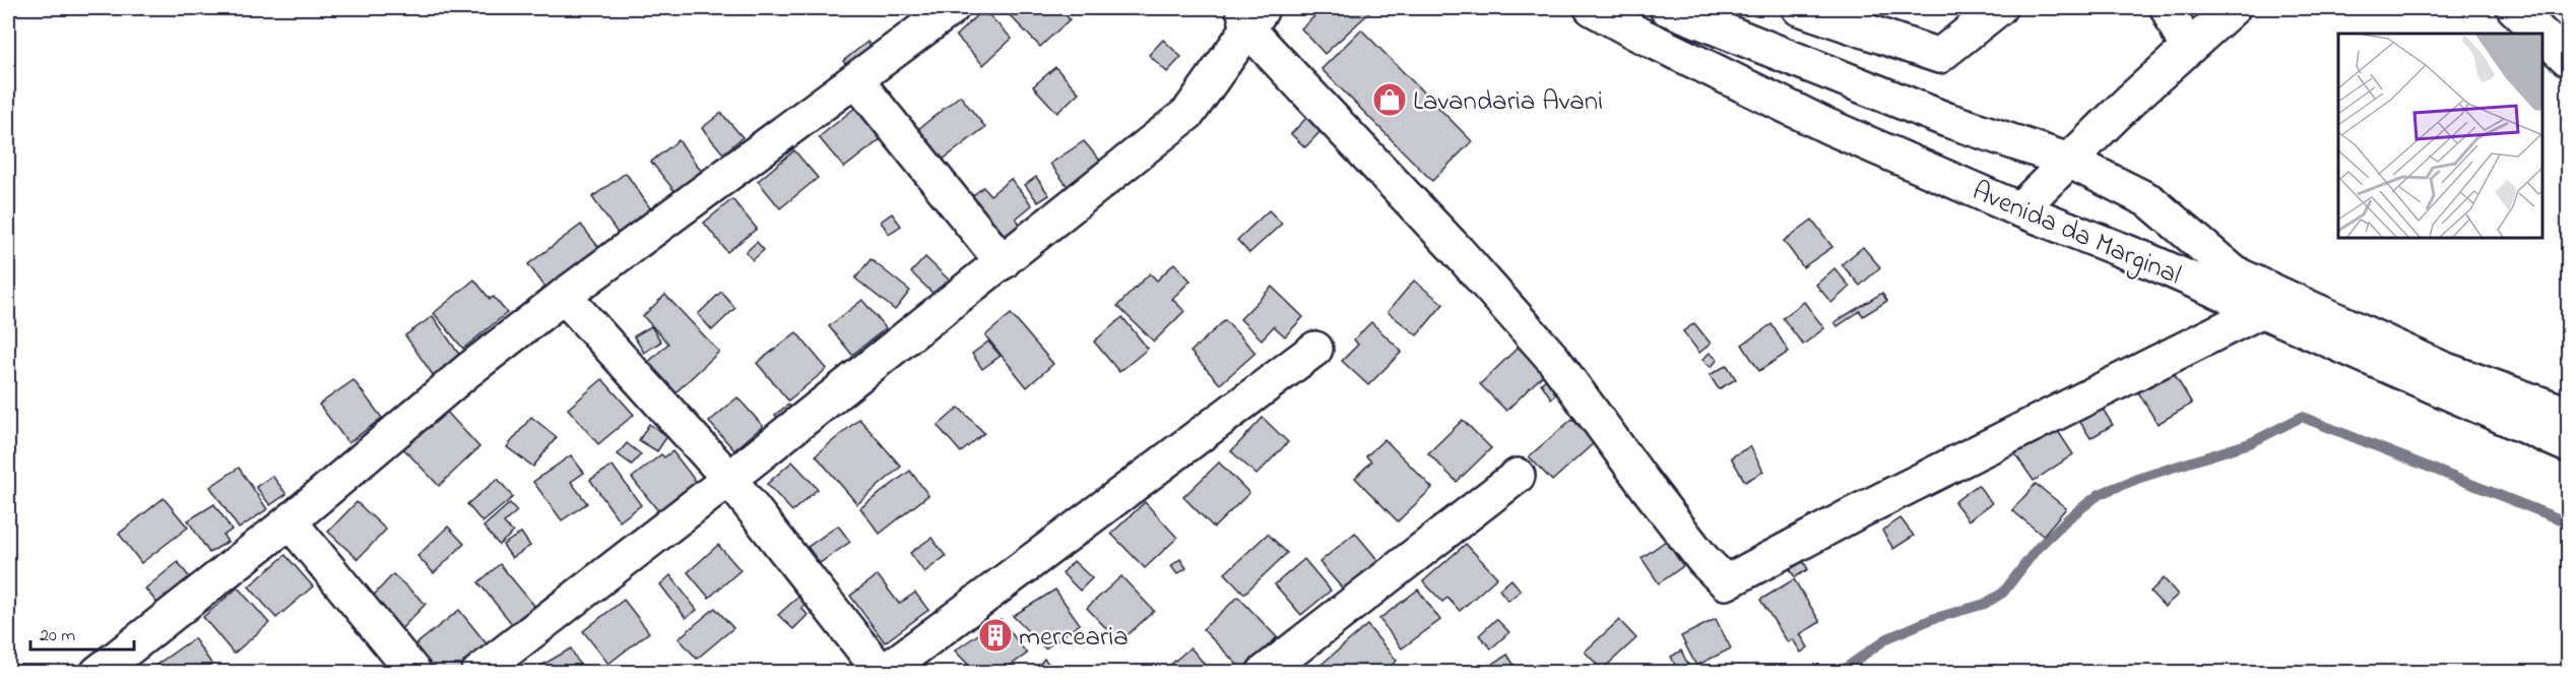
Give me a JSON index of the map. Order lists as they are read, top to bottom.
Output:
{
  "streets": {
    "street": ["Avenida da Marginal"]
  },
  "places": {
    "shop": ["Lavandaria Avani"],
    "building": ["mercearia"]
  },
  "scale_bar": "20 m"
}
